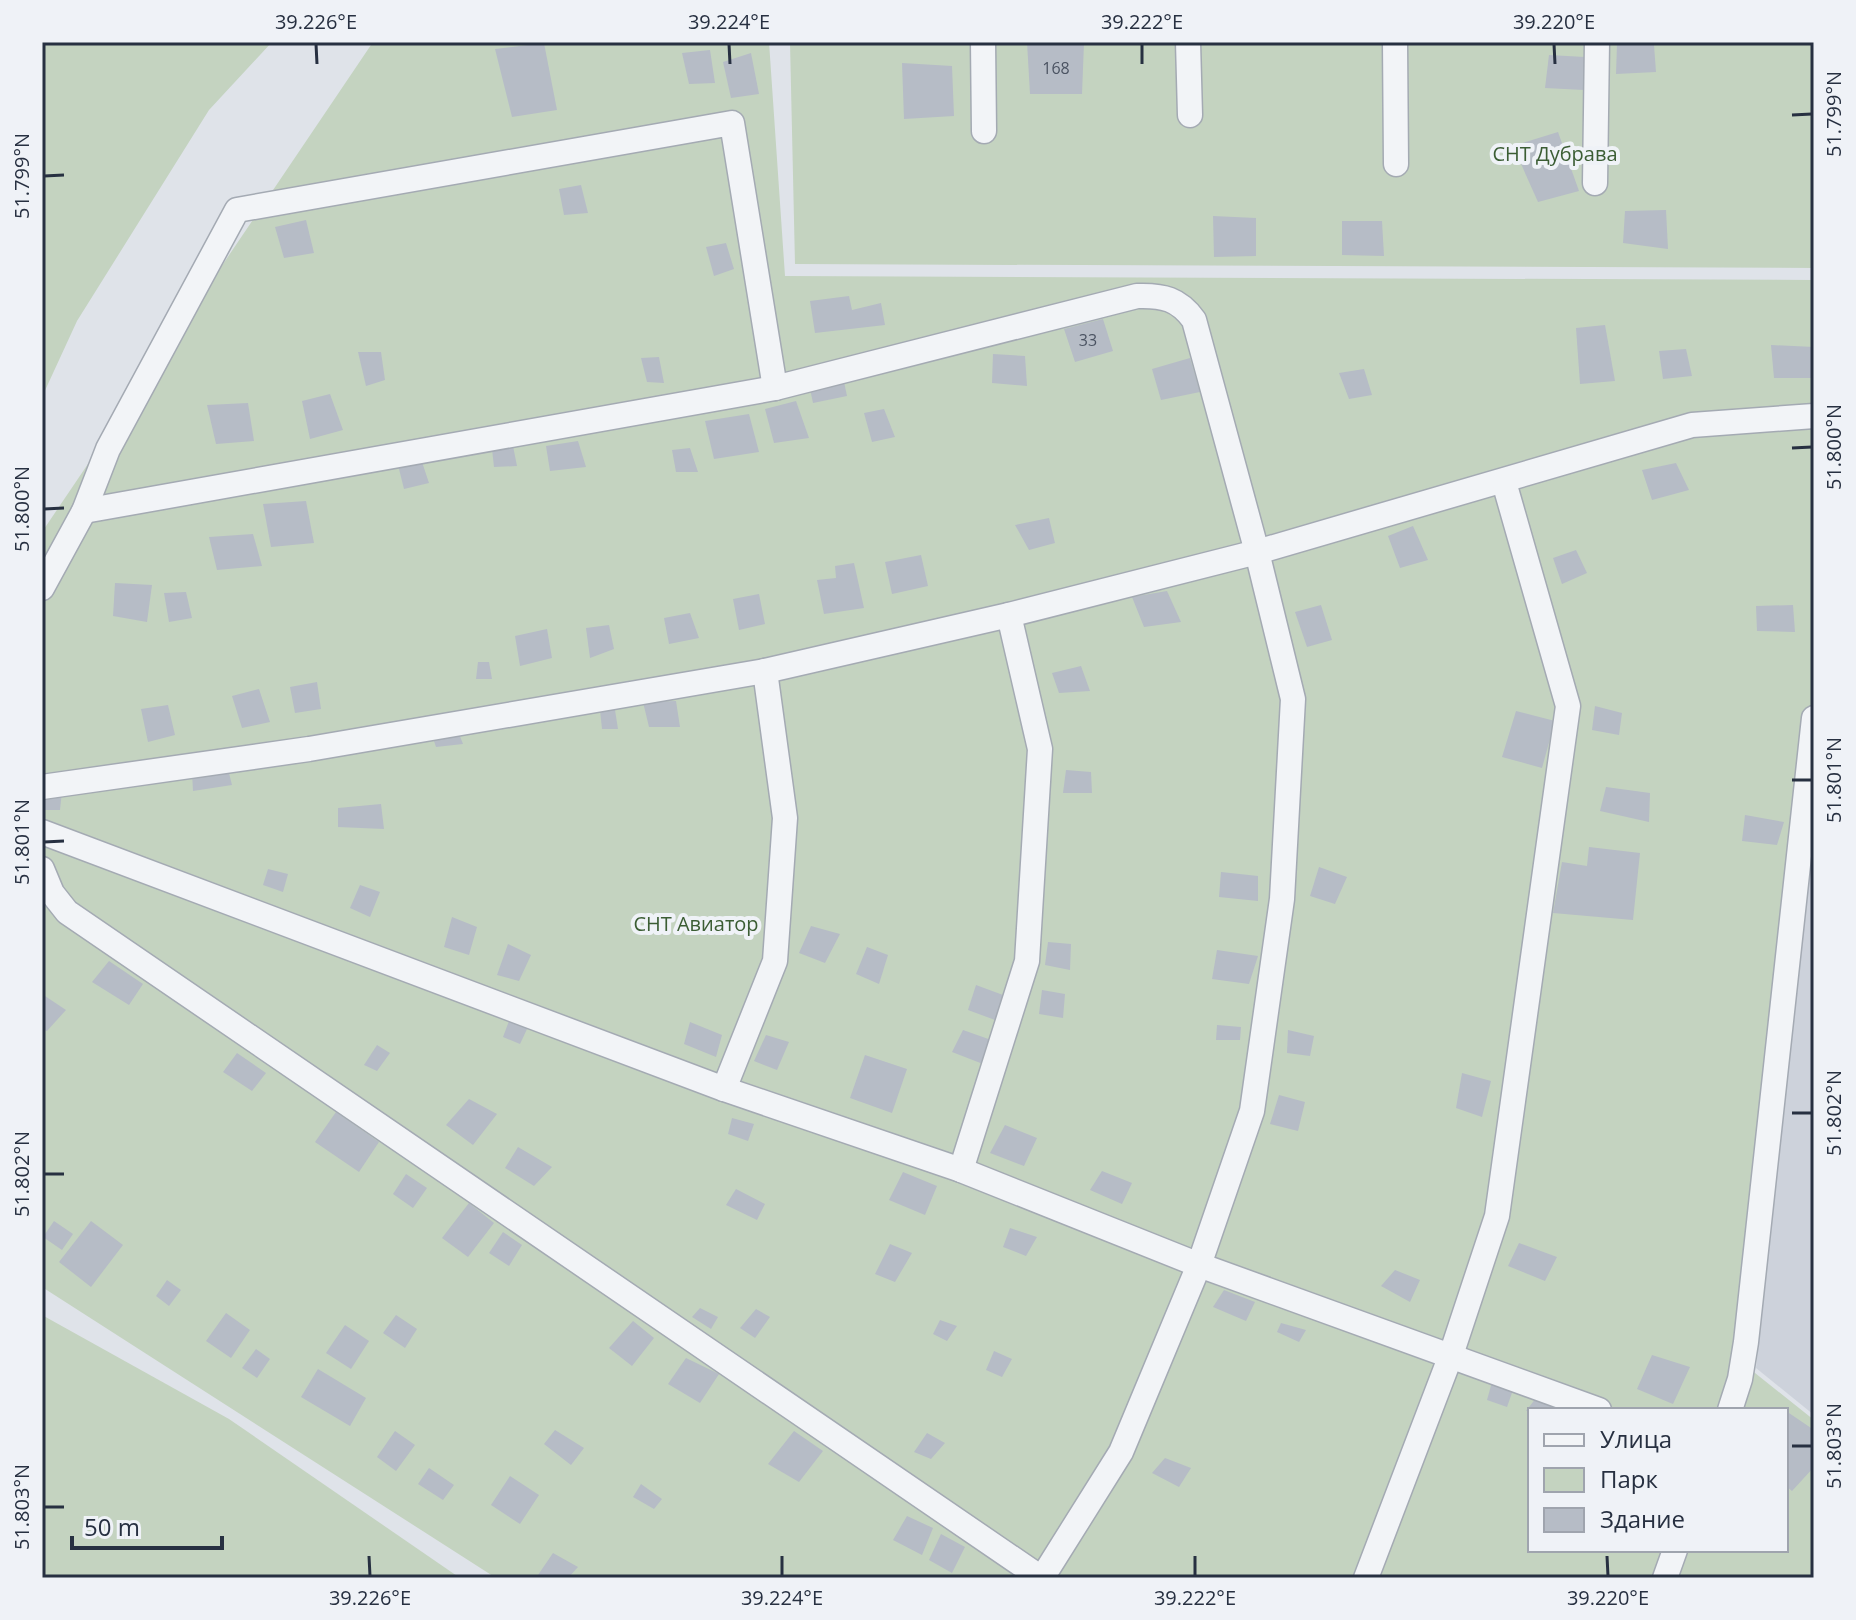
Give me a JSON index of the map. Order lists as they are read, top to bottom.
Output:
{
  "parks": ["СНТ Дубрава", "СНТ Авиатор"],
  "house_numbers": ["168", "33"],
  "legend": ["Улица", "Парк", "Здание"],
  "scale_bar": "50 m",
  "coordinates": [
    "39.226°E",
    "39.224°E",
    "39.222°E",
    "39.220°E",
    "51.799°N",
    "51.800°N",
    "51.801°N",
    "51.802°N",
    "51.803°N"
  ]
}
